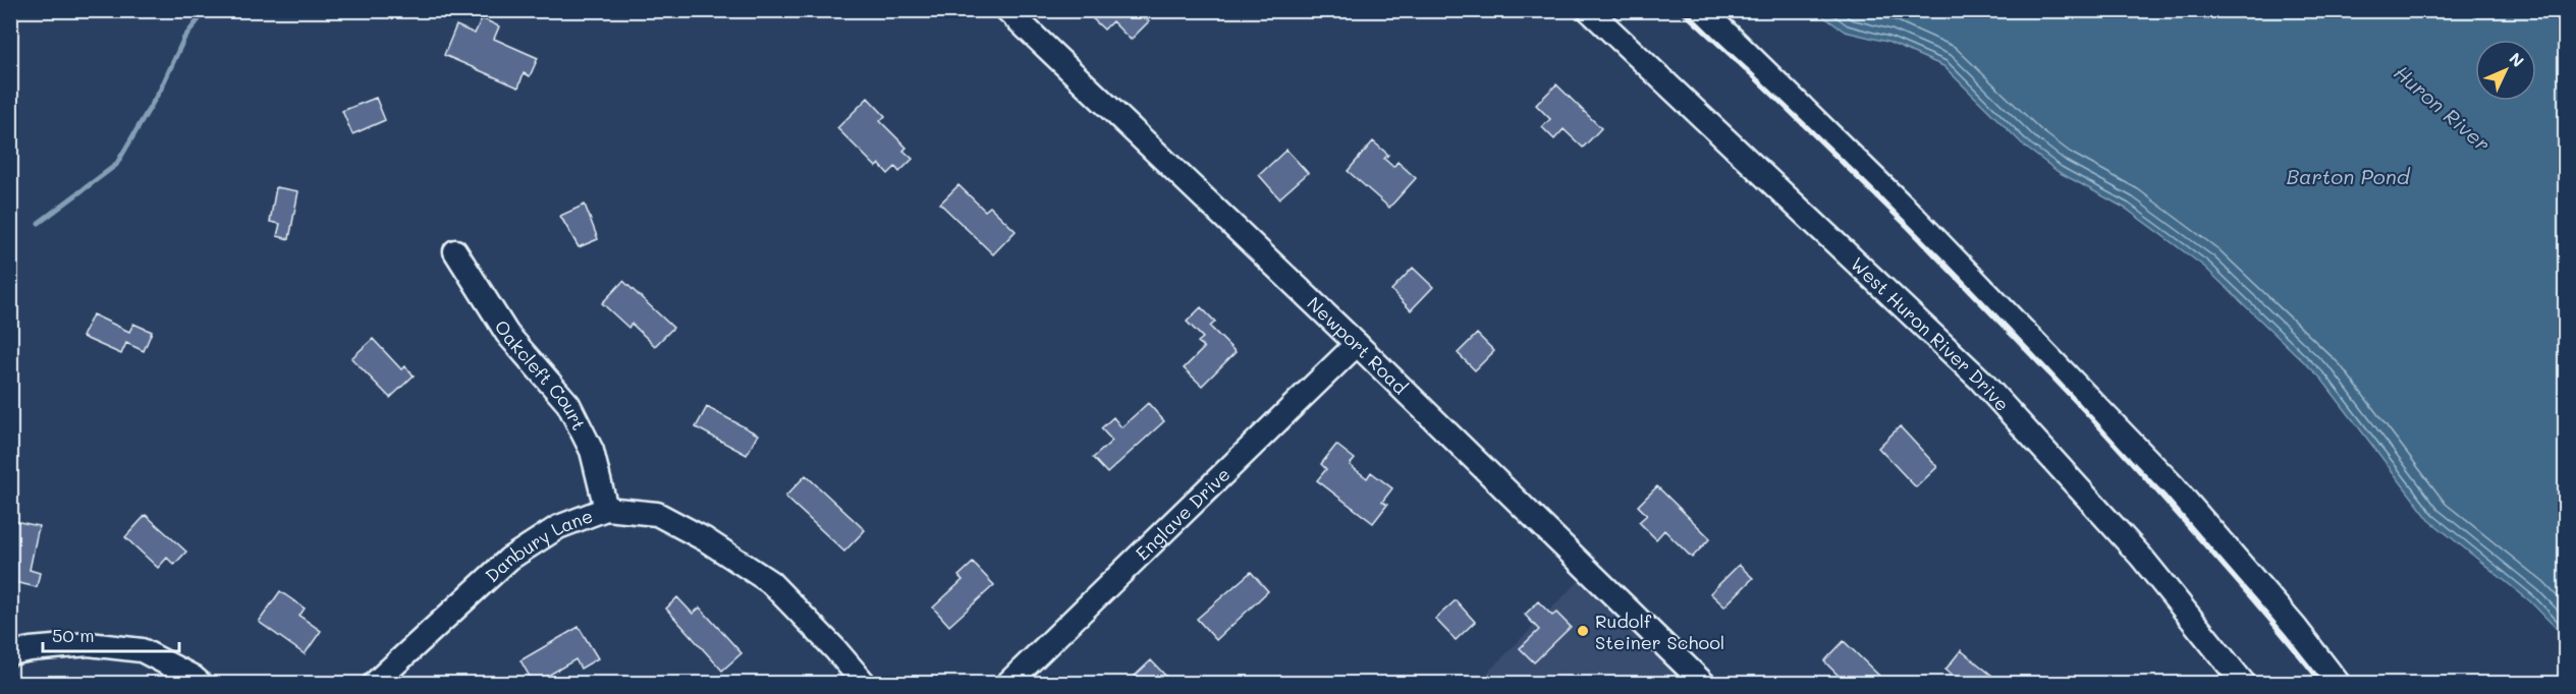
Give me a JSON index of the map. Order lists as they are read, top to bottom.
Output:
{
  "streets": {
    "street": [
      "West Huron River Drive",
      "Newport Road",
      "Oakcleft Court",
      "Englave Drive",
      "Danbury Lane"
    ]
  },
  "crossings": [
    ["Newport Road", "Englave Drive"],
    ["Oakcleft Court", "Danbury Lane"]
  ],
  "water": ["Huron River", "Barton Pond"],
  "places": ["Rudolf Steiner School"],
  "scale_bar": "50 m",
  "north": "top right"
}
